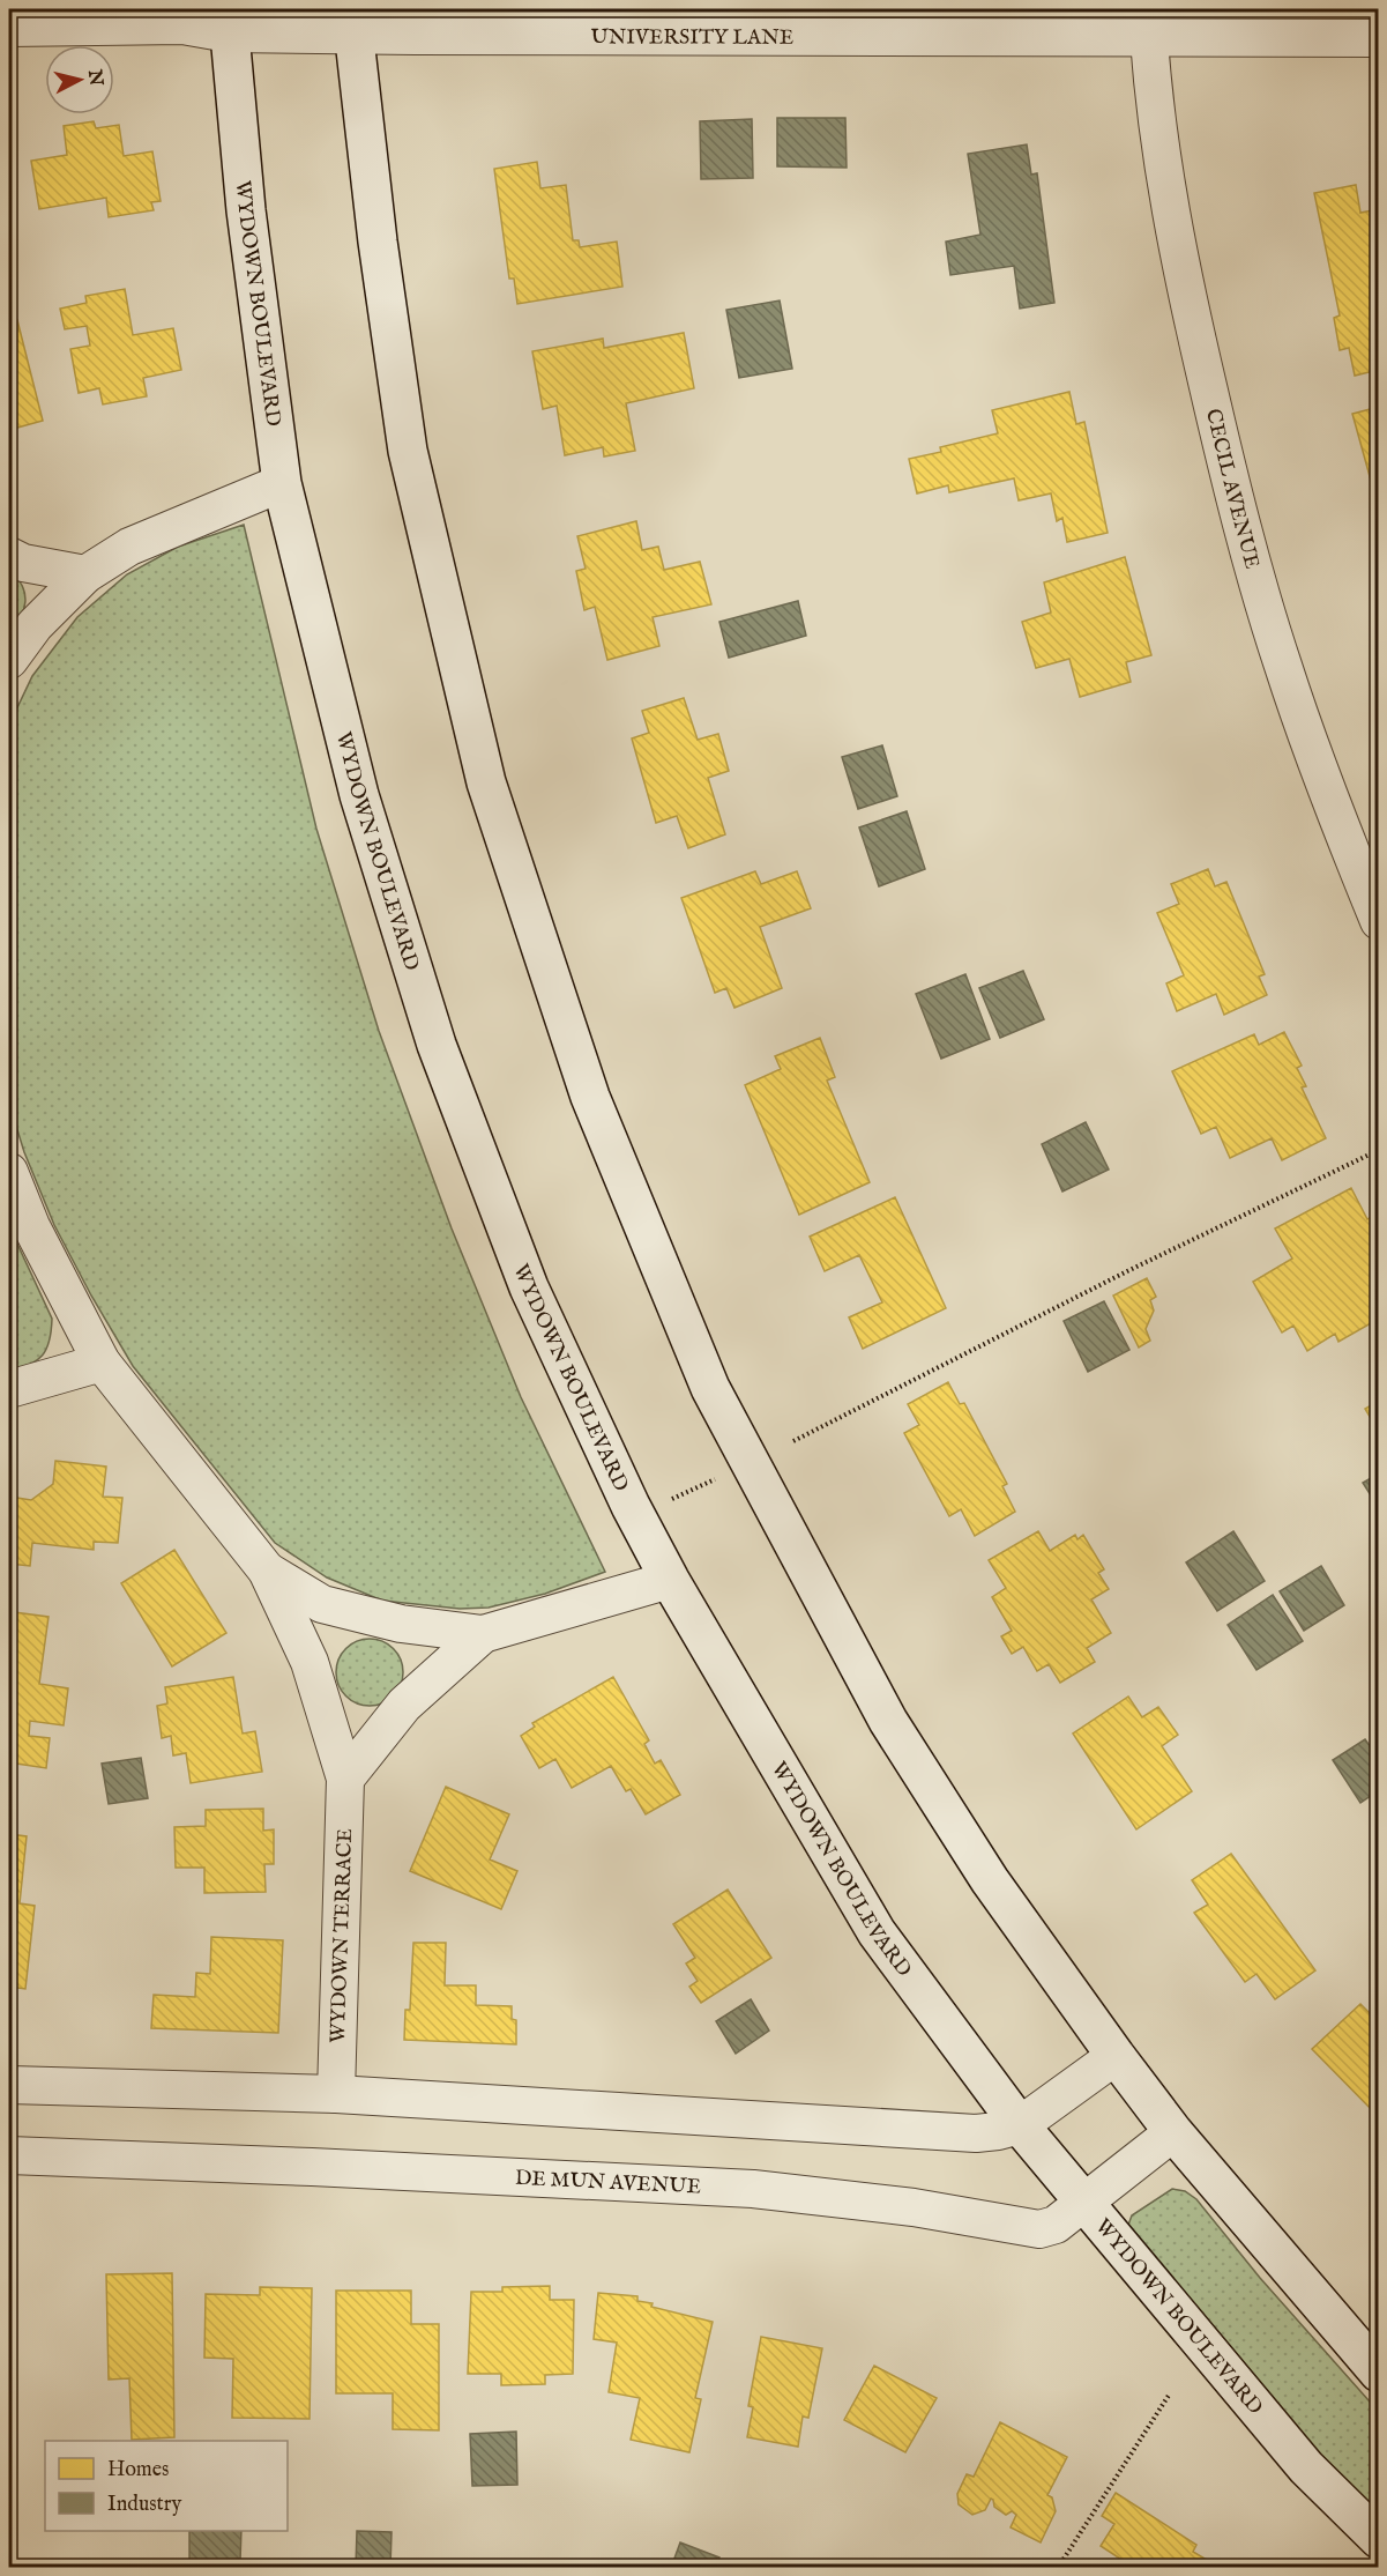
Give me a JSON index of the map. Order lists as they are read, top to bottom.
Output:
{
  "streets": {
    "street": [
      "UNIVERSITY LANE",
      "WYDOWN BOULEVARD",
      "CECIL AVENUE",
      "WYDOWN TERRACE",
      "DE MUN AVENUE"
    ]
  },
  "crossings": [
    ["UNIVERSITY LANE", "WYDOWN BOULEVARD"],
    ["UNIVERSITY LANE", "CECIL AVENUE"],
    ["WYDOWN BOULEVARD", "WYDOWN TERRACE"],
    ["WYDOWN BOULEVARD", "DE MUN AVENUE"]
  ],
  "legend": ["Homes", "Industry"],
  "north": "right"
}
